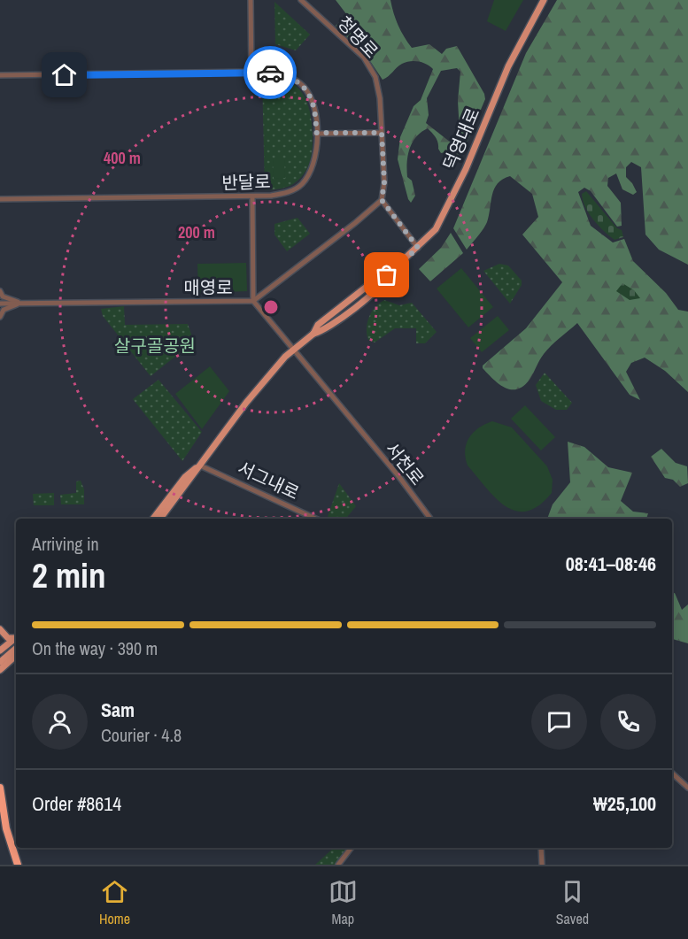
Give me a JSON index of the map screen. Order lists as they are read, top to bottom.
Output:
{
  "streets": {
    "main road": ["덕영대로"],
    "street": [
      "청명로",
      "반달로",
      "매영로",
      "서천로",
      "서그내로"
    ]
  },
  "crossings": [
    ["청명로", "매영로"],
    ["덕영대로", "서천로"],
    ["덕영대로", "서그내로"]
  ],
  "parks": ["살구골공원"],
  "page": {
    "heading": ["2 min", "Arriving in", "08:41–08:46"],
    "panel": [
      "Sam",
      "Courier · 4.8",
      "Order #8614",
      "₩25,100"
    ],
    "bar": "On the way · 390 m",
    "tabs": ["Home", "Map", "Saved"]
  },
  "rings": ["400 m", "200 m"]
}
